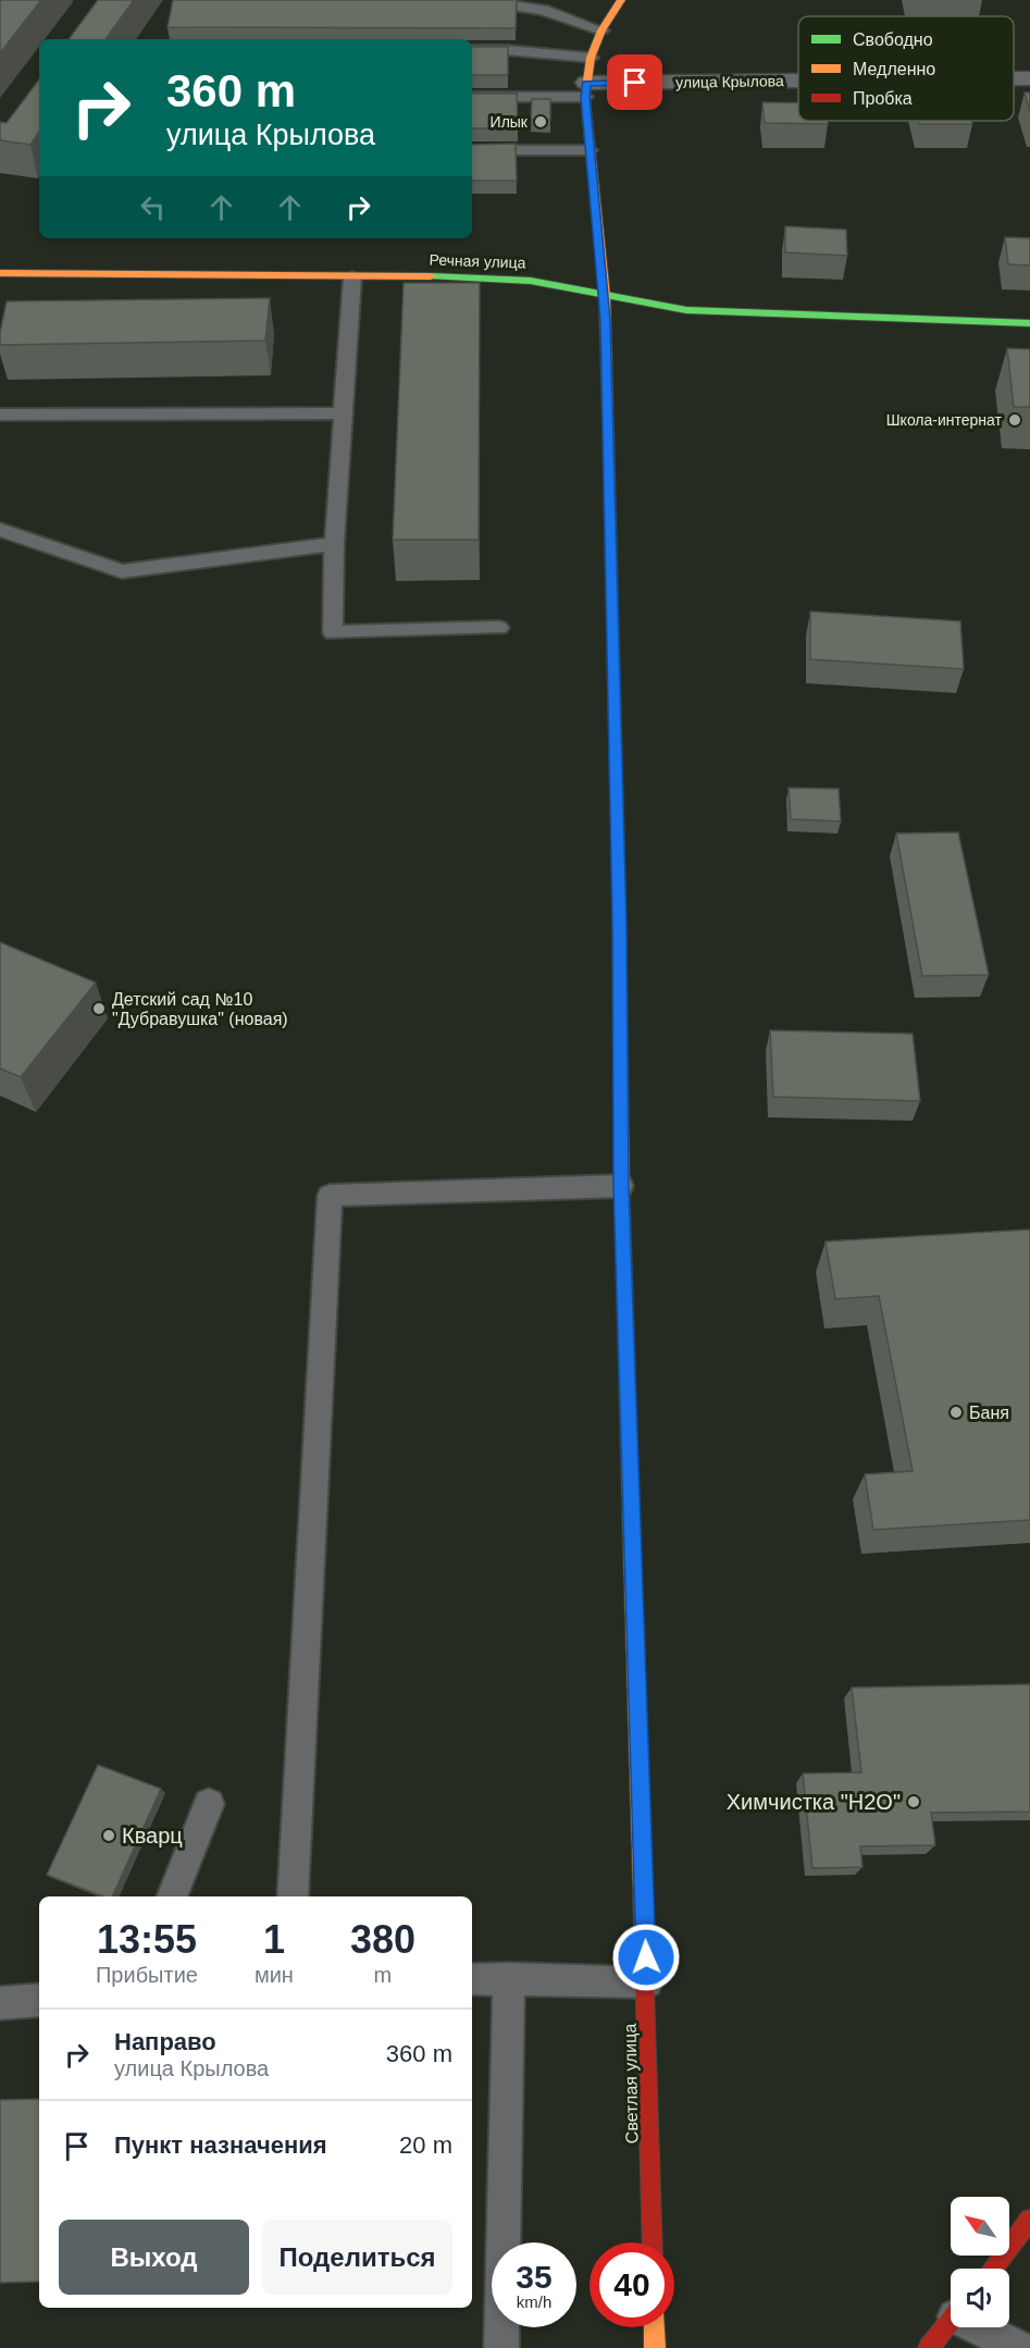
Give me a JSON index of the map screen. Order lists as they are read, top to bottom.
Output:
{
  "streets": {
    "street": ["улица Крылова", "Речная улица", "Светлая улица"]
  },
  "crossings": [
    ["улица Крылова", "Светлая улица"],
    ["Речная улица", "Светлая улица"]
  ],
  "places": [
    "Илык",
    "Школа-интернат",
    "Детский сад №10 \"Дубравушка\" (новая)",
    "Баня",
    "Химчистка \"H2O\"",
    "Кварц"
  ],
  "legend": ["Свободно", "Медленно", "Пробка"],
  "north": "top left",
  "page": {
    "turn": ["360 m", "улица Крылова"],
    "eta": [
      "13:55",
      "Прибытие",
      "1",
      "мин",
      "380",
      "m"
    ],
    "list": [
      {
        "name": "Направо",
        "note": "улица Крылова",
        "value": "360 m"
      },
      {
        "name": "Пункт назначения",
        "value": "20 m"
      }
    ],
    "buttons": ["Выход", "Поделиться"],
    "speed": "35 km/h",
    "limit": "40"
  }
}
